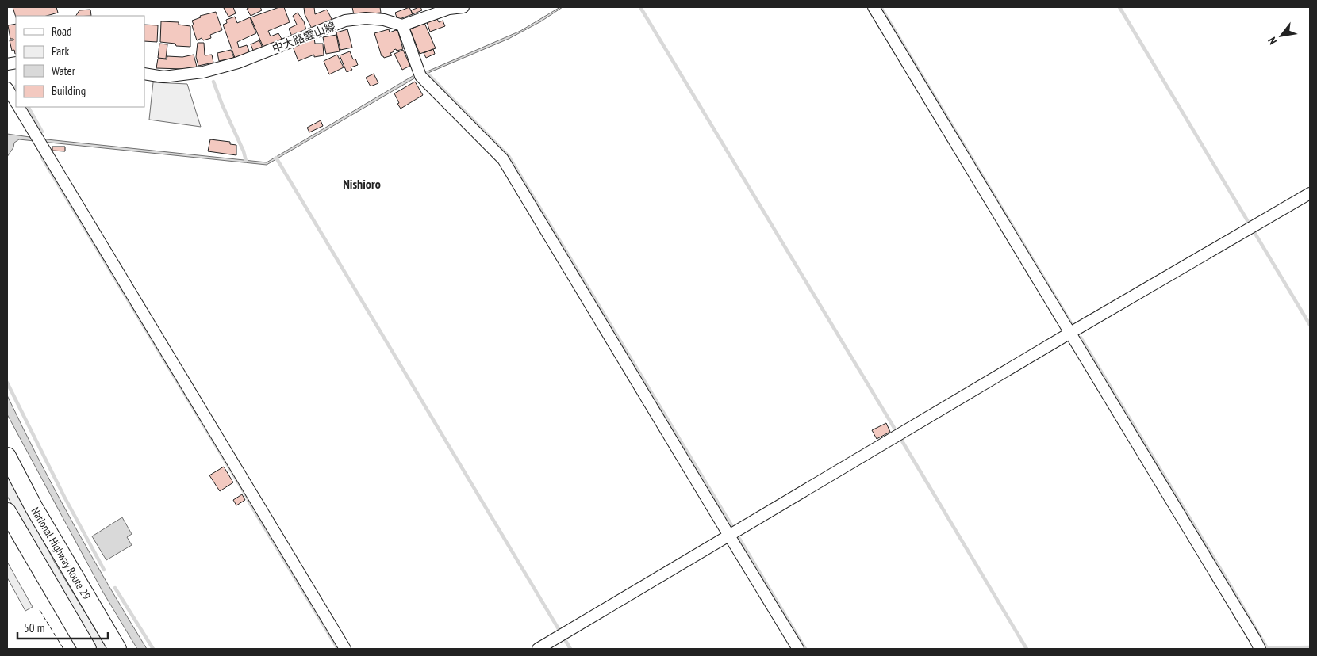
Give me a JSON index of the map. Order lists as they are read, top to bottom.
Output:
{
  "streets": {
    "highway": ["National Highway Route 29"],
    "street": ["中大路雲山線"]
  },
  "districts": ["Nishioro"],
  "legend": [
    "Road",
    "Park",
    "Water",
    "Building"
  ],
  "scale_bar": "50 m",
  "north": "bottom left"
}
